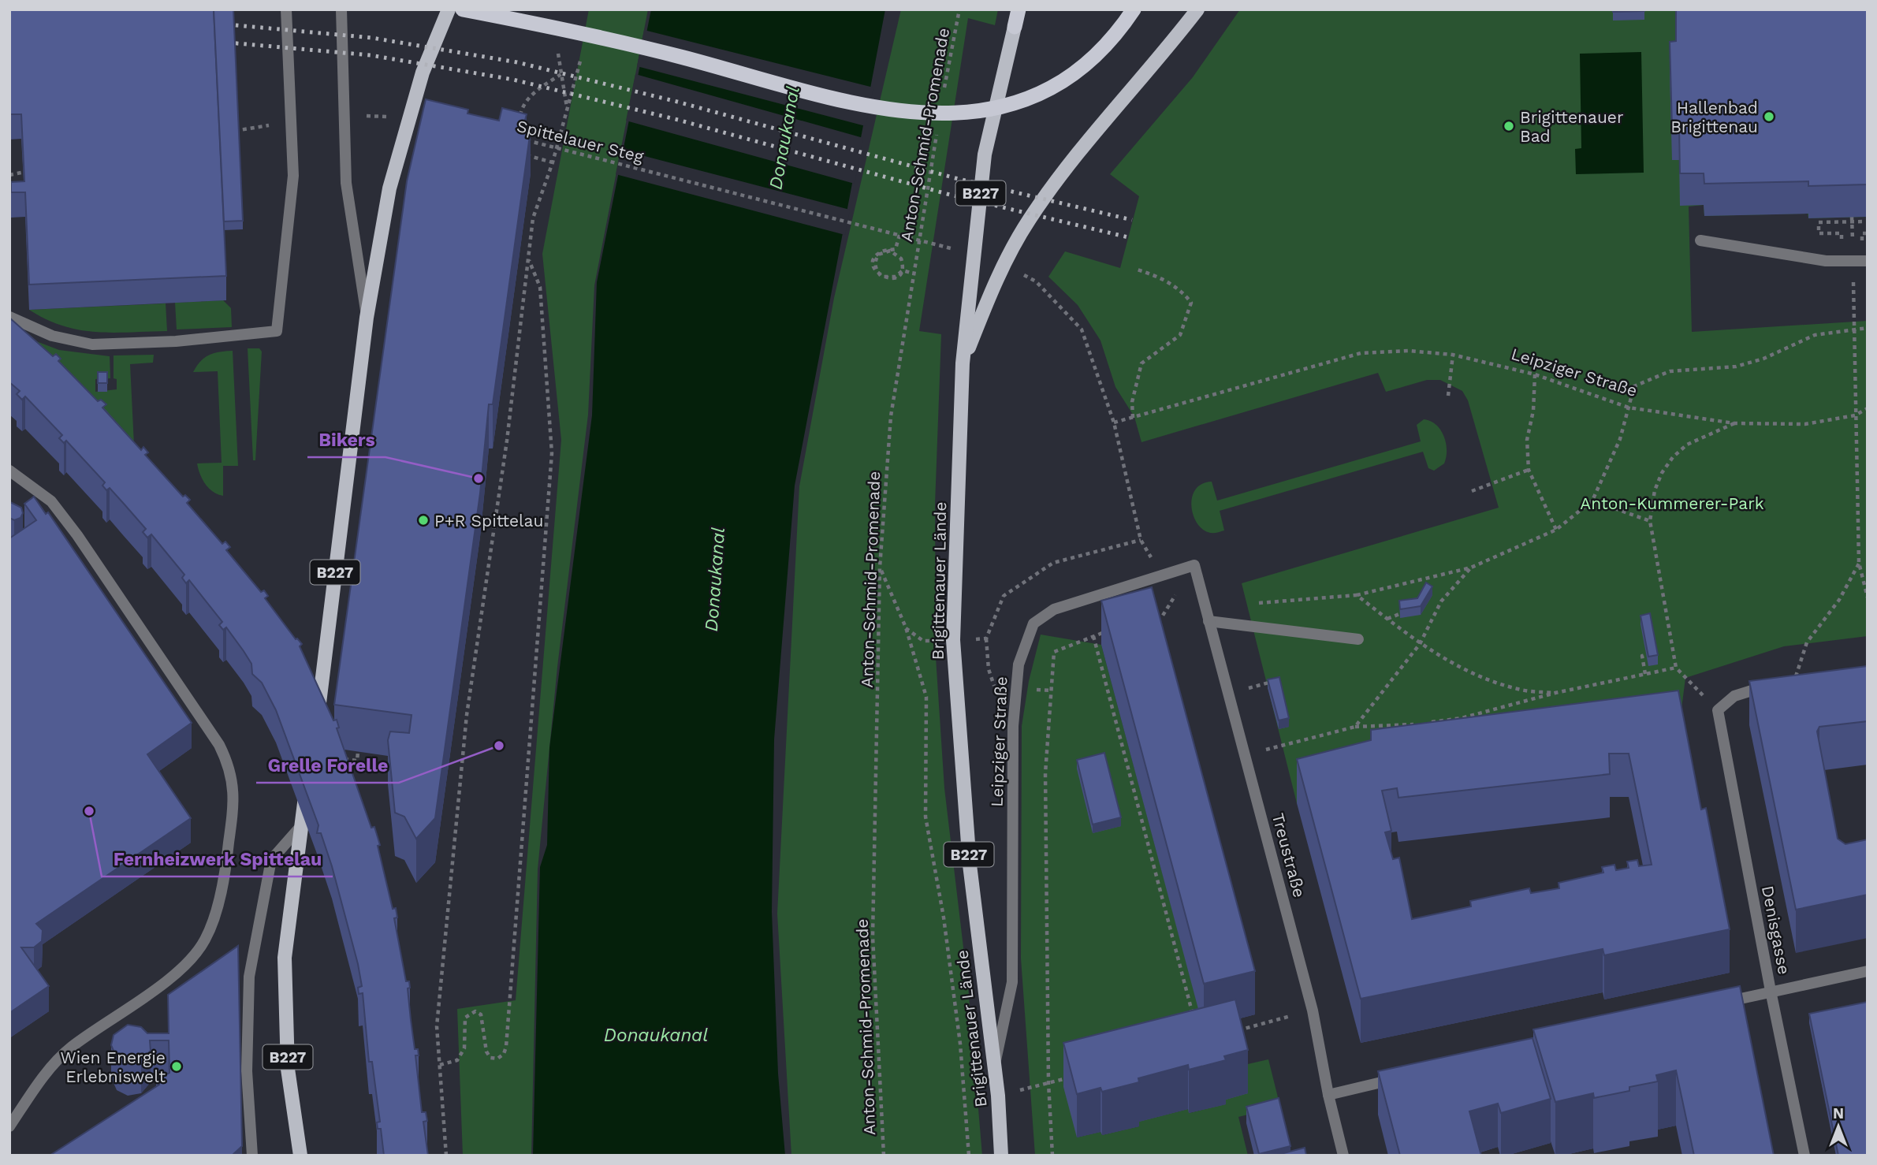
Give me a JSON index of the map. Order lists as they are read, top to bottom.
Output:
{
  "streets": {
    "highway": ["B227", "Brigittenauer Lände"],
    "street": ["Leipziger Straße", "Treustraße", "Denisgasse"],
    "path": ["Anton-Schmid-Promenade", "Spittelauer Steg"]
  },
  "crossings": [
    ["Leipziger Straße", "Brigittenauer Lände"],
    ["Leipziger Straße", "Treustraße"]
  ],
  "water": ["Donaukanal"],
  "parks": ["Anton-Kummerer-Park"],
  "places": [
    "Hallenbad Brigittenau",
    "Brigittenauer Bad",
    "Bikers",
    "P+R Spittelau",
    "Grelle Forelle",
    "Fernheizwerk Spittelau",
    "Wien Energie Erlebniswelt"
  ],
  "north": "top"
}
